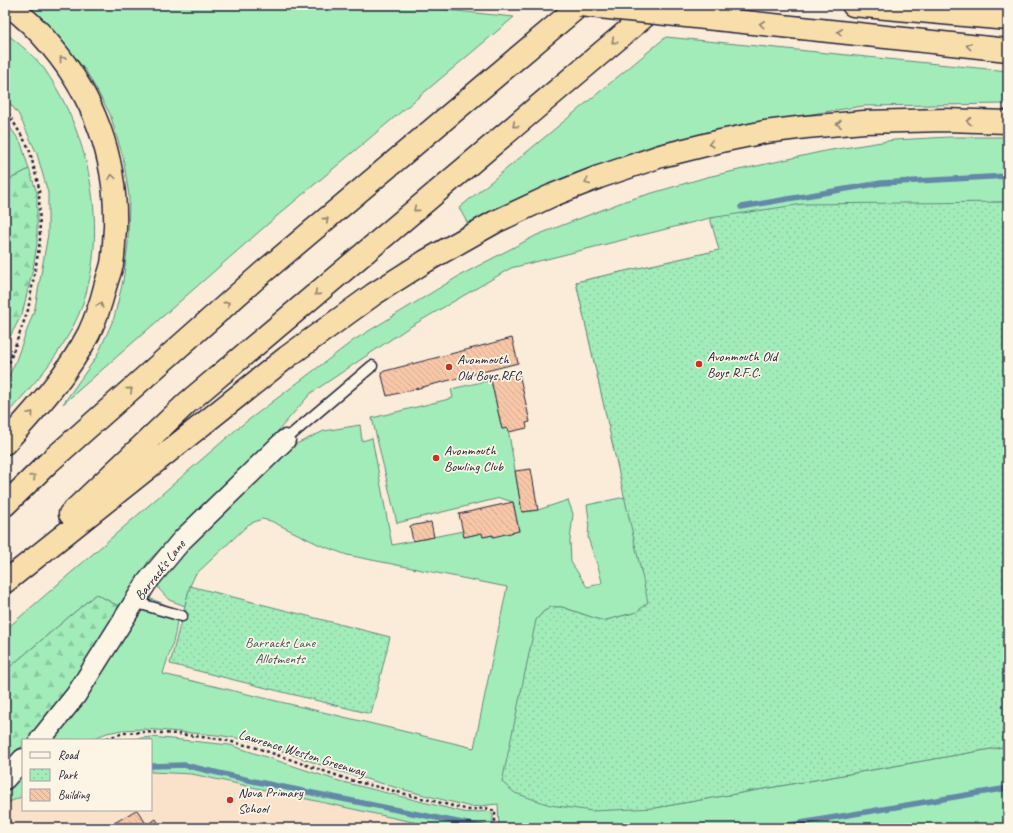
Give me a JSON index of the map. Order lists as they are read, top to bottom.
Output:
{
  "streets": {
    "street": ["Barrack's Lane"],
    "path": ["Lawrence Weston Greenway"]
  },
  "parks": ["Barracks Lane Allotments"],
  "places": [
    "Avonmouth Old Boys R.F.C.",
    "Avonmouth Old Boys RFC",
    "Avonmouth Bowling Club",
    "Nova Primary School"
  ],
  "legend": ["Road", "Park", "Building"]
}
